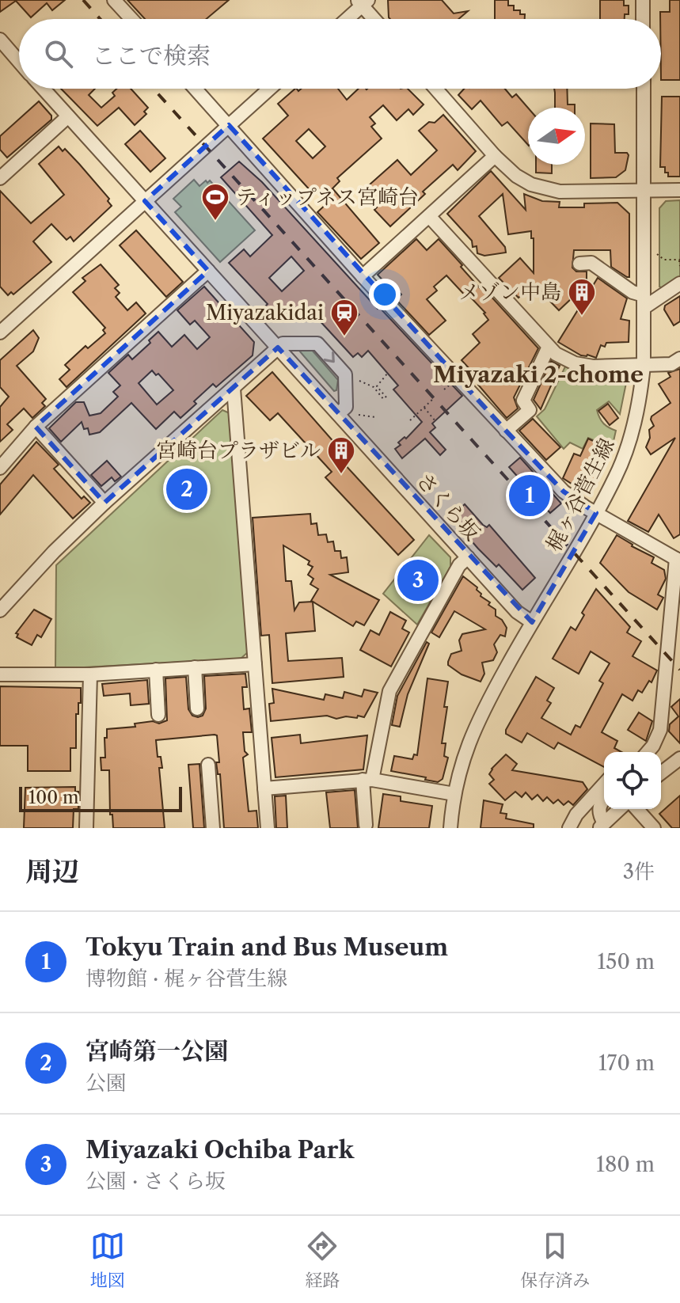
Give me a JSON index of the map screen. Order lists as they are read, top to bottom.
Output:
{
  "streets": {
    "street": ["梶ヶ谷菅生線", "さくら坂"]
  },
  "crossings": [
    ["梶ヶ谷菅生線", "さくら坂"]
  ],
  "districts": ["Miyazaki 2-chome"],
  "places": {
    "sports": ["ティップネス宮崎台"],
    "building": ["メゾン中島", "宮崎台プラザビル"],
    "station": ["Miyazakidai"]
  },
  "scale_bar": "100 m",
  "north": "right",
  "page": {
    "search": "ここで検索",
    "pins": ["2", "1", "3"],
    "scale": "100 m",
    "heading": ["周辺", "3件"],
    "list": [
      {
        "mark": "1",
        "name": "Tokyu Train and Bus Museum",
        "note": "博物館 · 梶ヶ谷菅生線",
        "value": "150 m"
      },
      {
        "mark": "2",
        "name": "宮崎第一公園",
        "note": "公園",
        "value": "170 m"
      },
      {
        "mark": "3",
        "name": "Miyazaki Ochiba Park",
        "note": "公園 · さくら坂",
        "value": "180 m"
      }
    ],
    "nav": ["地図", "経路", "保存済み"]
  }
}
